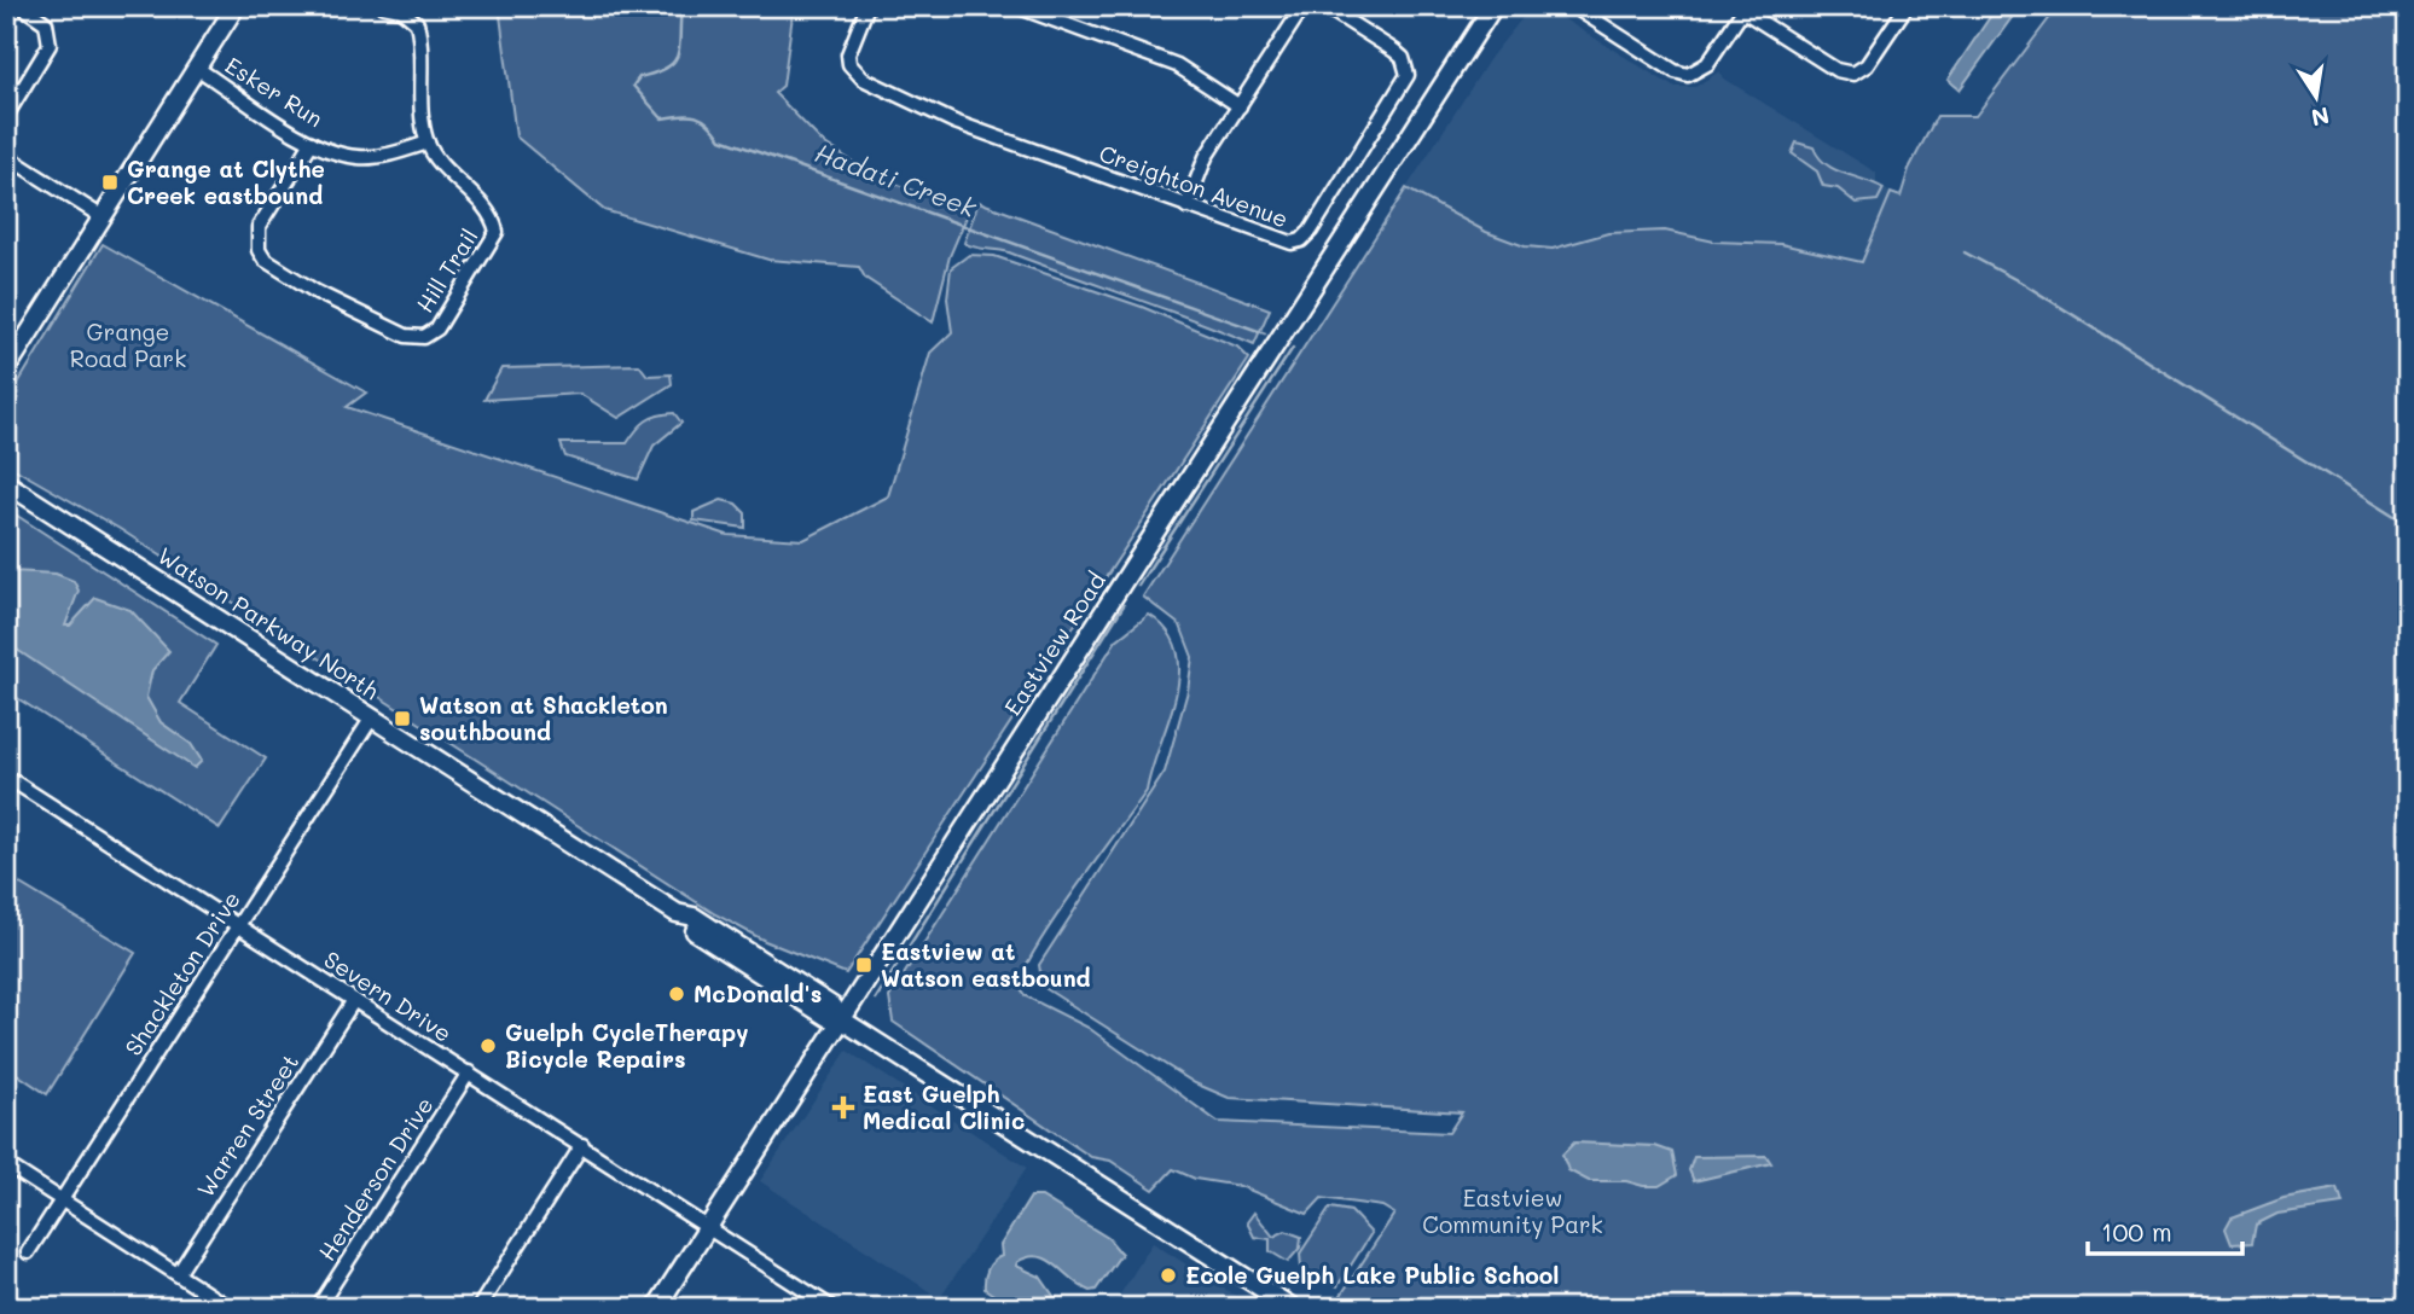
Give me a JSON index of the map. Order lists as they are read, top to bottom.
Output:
{
  "streets": {
    "street": [
      "Esker Run",
      "Creighton Avenue",
      "Hill Trail",
      "Watson Parkway North",
      "Eastview Road",
      "Shackleton Drive",
      "Severn Drive",
      "Warren Street",
      "Henderson Drive"
    ]
  },
  "crossings": [
    ["Esker Run", "Hill Trail"],
    ["Watson Parkway North", "Eastview Road"],
    ["Watson Parkway North", "Shackleton Drive"],
    ["Eastview Road", "Severn Drive"],
    ["Shackleton Drive", "Severn Drive"],
    ["Severn Drive", "Warren Street"],
    ["Severn Drive", "Henderson Drive"]
  ],
  "water": ["Hadati Creek"],
  "parks": ["Grange Road Park", "Eastview Community Park"],
  "places": {
    "transit": ["Grange at Clythe Creek eastbound", "Watson at Shackleton southbound", "Eastview at Watson eastbound"],
    "other": ["McDonald's", "Guelph CycleTherapy Bicycle Repairs", "Ecole Guelph Lake Public School"],
    "health": ["East Guelph Medical Clinic"]
  },
  "scale_bar": "100 m",
  "north": "bottom"
}
